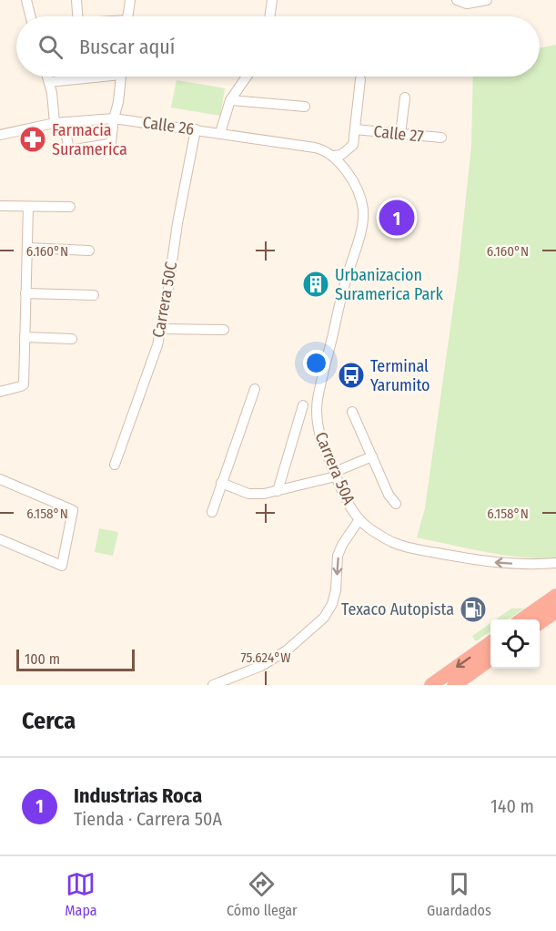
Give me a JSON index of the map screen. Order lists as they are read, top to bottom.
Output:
{
  "streets": {
    "street": [
      "Calle 26",
      "Calle 27",
      "Carrera 50C",
      "Carrera 50A"
    ]
  },
  "crossings": [
    ["Calle 26", "Carrera 50C"],
    ["Calle 26", "Carrera 50A"]
  ],
  "one_way": ["Carrera 50A"],
  "places": {
    "pharmacy": ["Farmacia Suramerica"],
    "building": ["Urbanizacion Suramerica Park"],
    "bus stop": ["Terminal Yarumito"],
    "fuel station": ["Texaco Autopista"]
  },
  "scale_bar": "100 m",
  "page": {
    "search": "Buscar aquí",
    "pins": "1",
    "scale": "100 m",
    "heading": "Cerca",
    "list": [
      {
        "mark": "1",
        "name": "Industrias Roca",
        "note": "Tienda · Carrera 50A",
        "value": "140 m"
      }
    ],
    "nav": ["Mapa", "Cómo llegar", "Guardados"]
  },
  "coordinates": ["6.160°N", "6.158°N", "75.624°W"]
}
